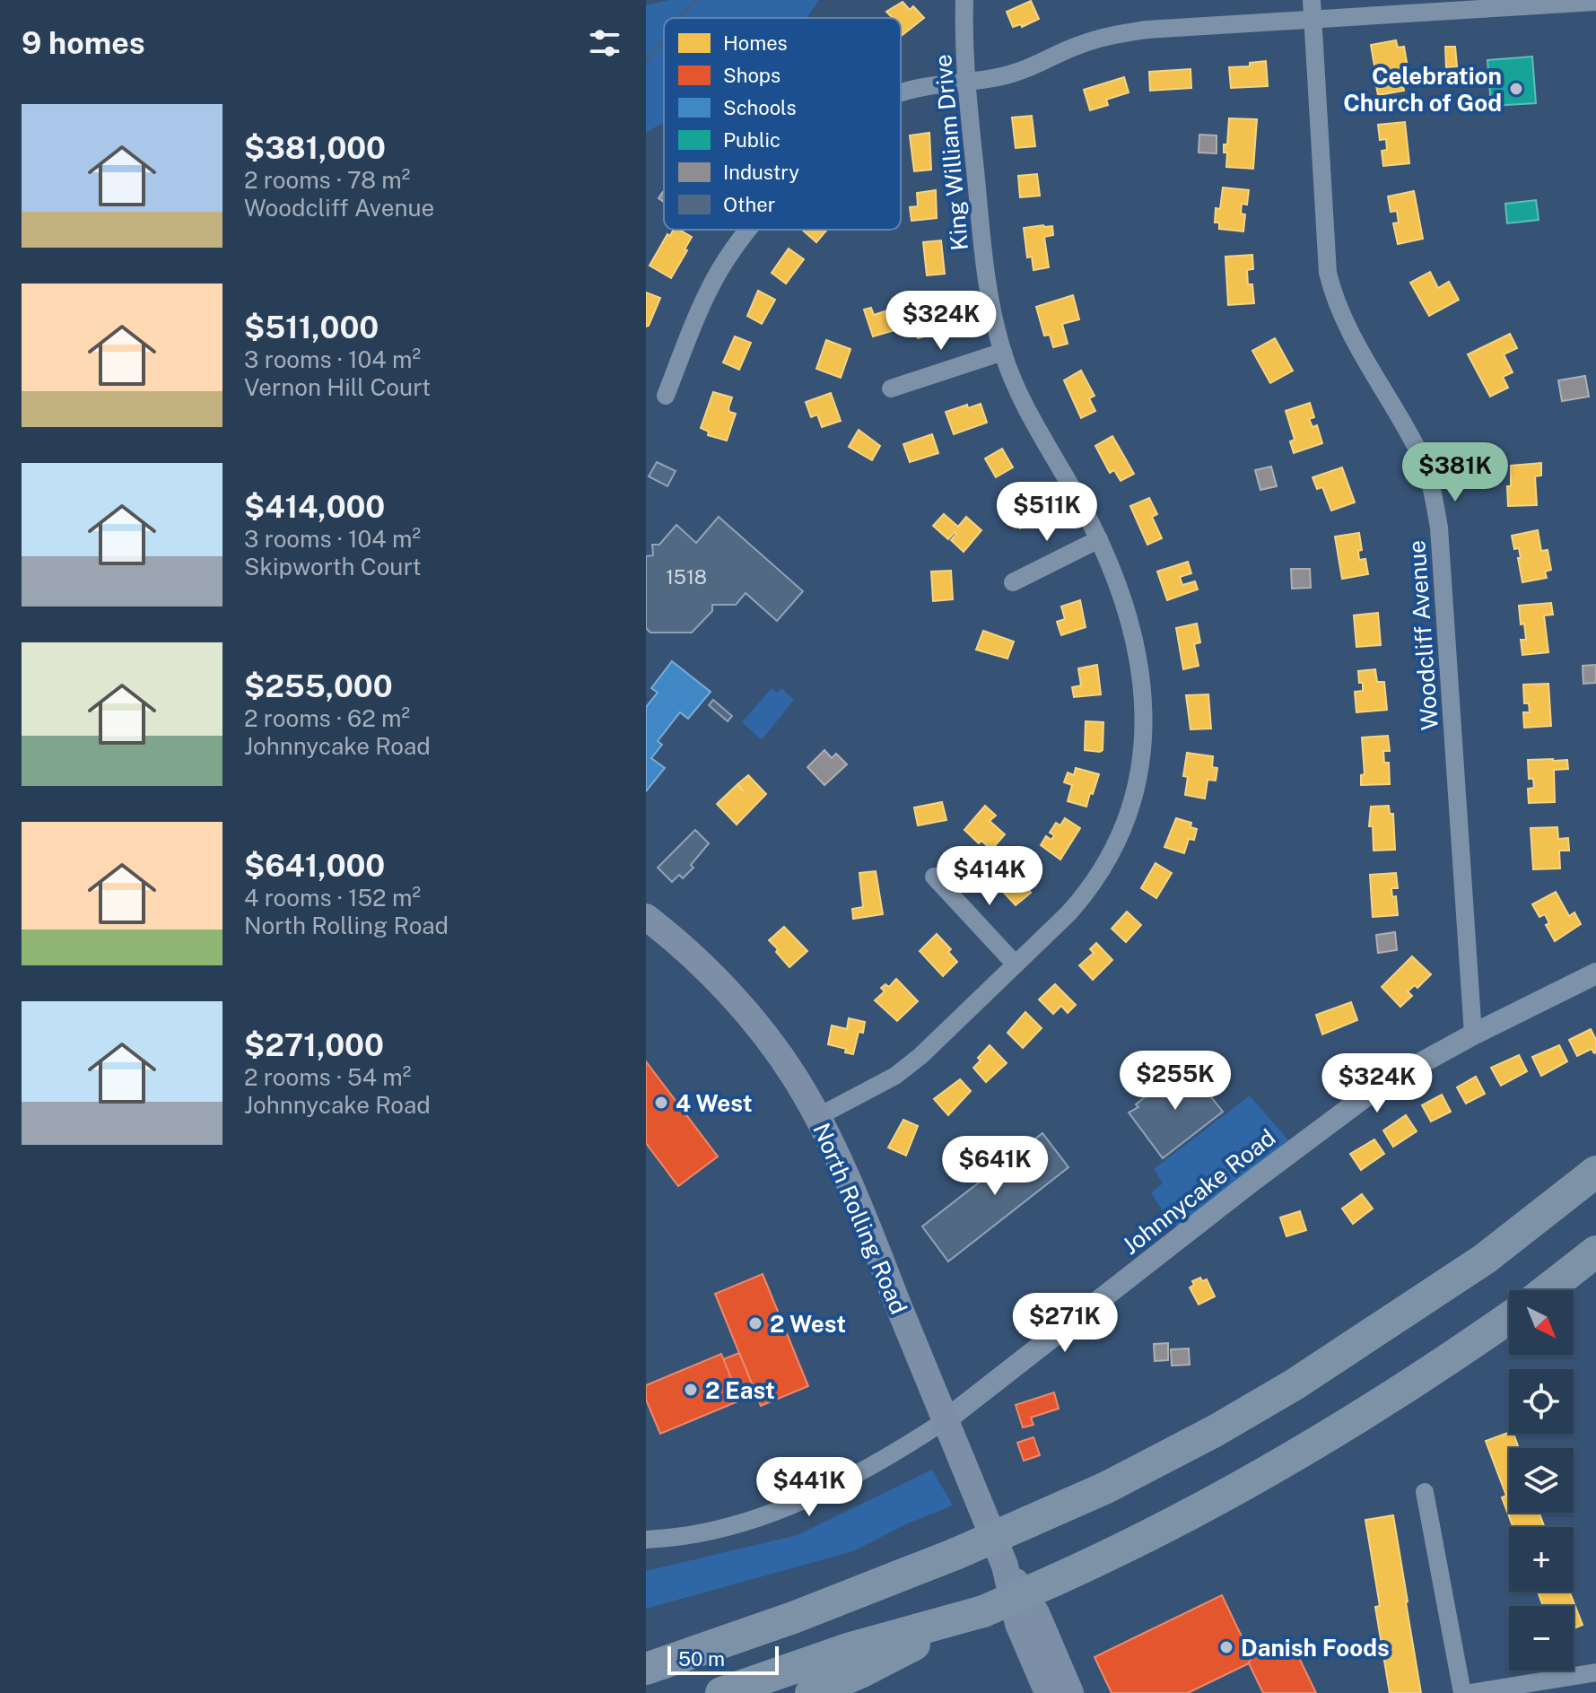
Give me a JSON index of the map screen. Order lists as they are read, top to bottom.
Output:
{
  "streets": {
    "main road": ["North Rolling Road"],
    "street": ["King William Drive", "Woodcliff Avenue", "Johnnycake Road"]
  },
  "crossings": [
    ["King William Drive", "North Rolling Road"],
    ["Woodcliff Avenue", "Johnnycake Road"],
    ["Johnnycake Road", "North Rolling Road"]
  ],
  "places": [
    "Celebration Church of God",
    "4 West",
    "2 West",
    "2 East",
    "Danish Foods"
  ],
  "house_numbers": ["1518"],
  "legend": [
    "Homes",
    "Shops",
    "Schools",
    "Public",
    "Industry",
    "Other"
  ],
  "scale_bar": "50 m",
  "north": "bottom right",
  "page": {
    "heading": "9 homes",
    "list": [
      {
        "name": "$381,000",
        "note": "2 rooms · 78 m² · Woodcliff Avenue"
      },
      {
        "name": "$511,000",
        "note": "3 rooms · 104 m² · Vernon Hill Court"
      },
      {
        "name": "$414,000",
        "note": "3 rooms · 104 m² · Skipworth Court"
      },
      {
        "name": "$255,000",
        "note": "2 rooms · 62 m² · Johnnycake Road"
      },
      {
        "name": "$641,000",
        "note": "4 rooms · 152 m² · North Rolling Road"
      },
      {
        "name": "$271,000",
        "note": "2 rooms · 54 m² · Johnnycake Road"
      }
    ],
    "price": [
      "$324K",
      "$381K",
      "$511K",
      "$414K",
      "$255K",
      "$324K",
      "$641K",
      "$271K",
      "$441K"
    ],
    "map_buttons": ["+", "−"],
    "scale": "50 m"
  }
}
